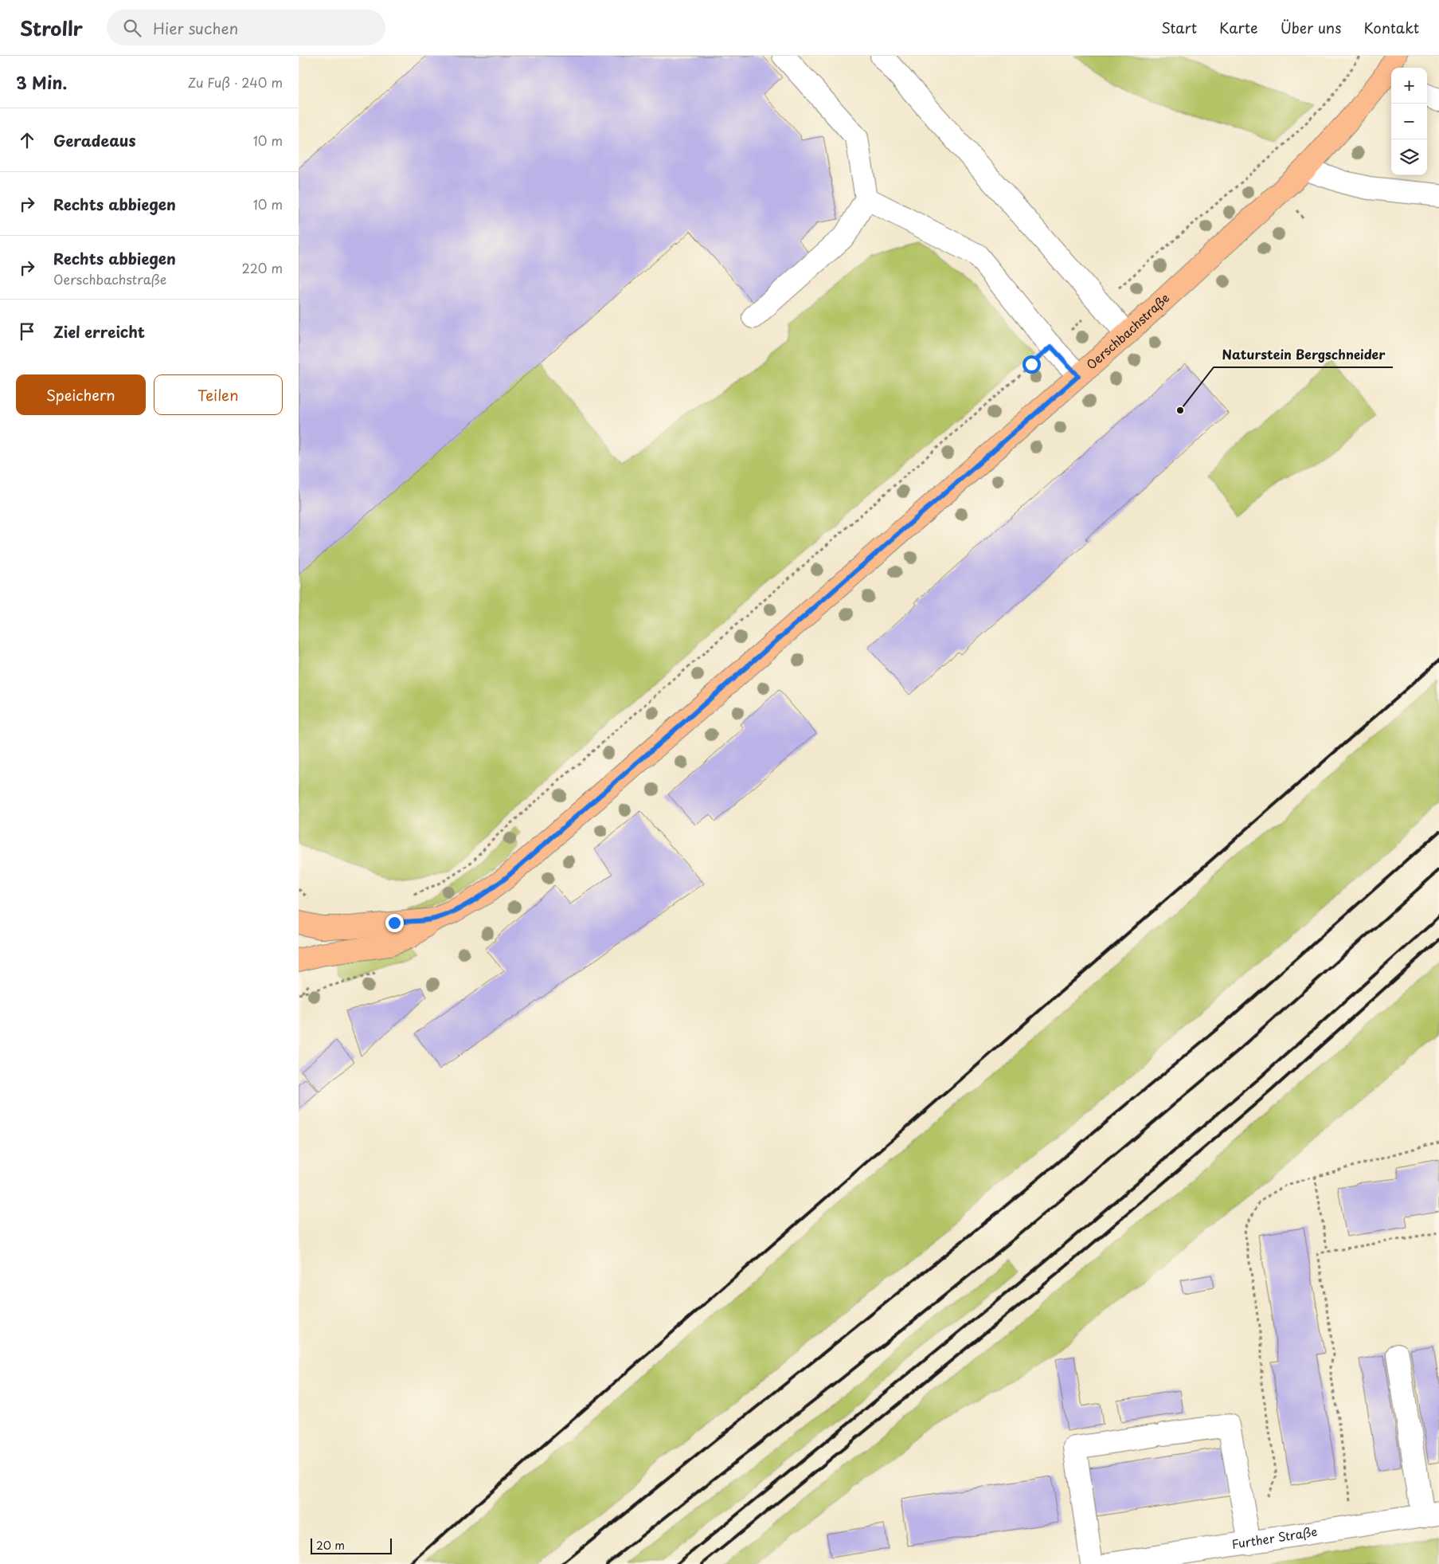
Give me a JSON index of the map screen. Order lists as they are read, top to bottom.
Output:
{
  "streets": {
    "main road": ["Oerschbachstraße"],
    "street": ["Further Straße"]
  },
  "places": ["Naturstein Bergschneider"],
  "scale_bar": "20 m",
  "page": {
    "header": "Strollr",
    "search": "Hier suchen",
    "nav": [
      "Start",
      "Karte",
      "Über uns",
      "Kontakt"
    ],
    "heading": ["3 Min.", "Zu Fuß · 240 m"],
    "map_buttons": ["+", "−"],
    "list": [
      ["Geradeaus", "10 m"],
      ["Rechts abbiegen", "10 m"],
      ["Rechts abbiegen", "Oerschbachstraße", "220 m"],
      "Ziel erreicht"
    ],
    "buttons": ["Speichern", "Teilen"],
    "scale": "20 m"
  }
}
